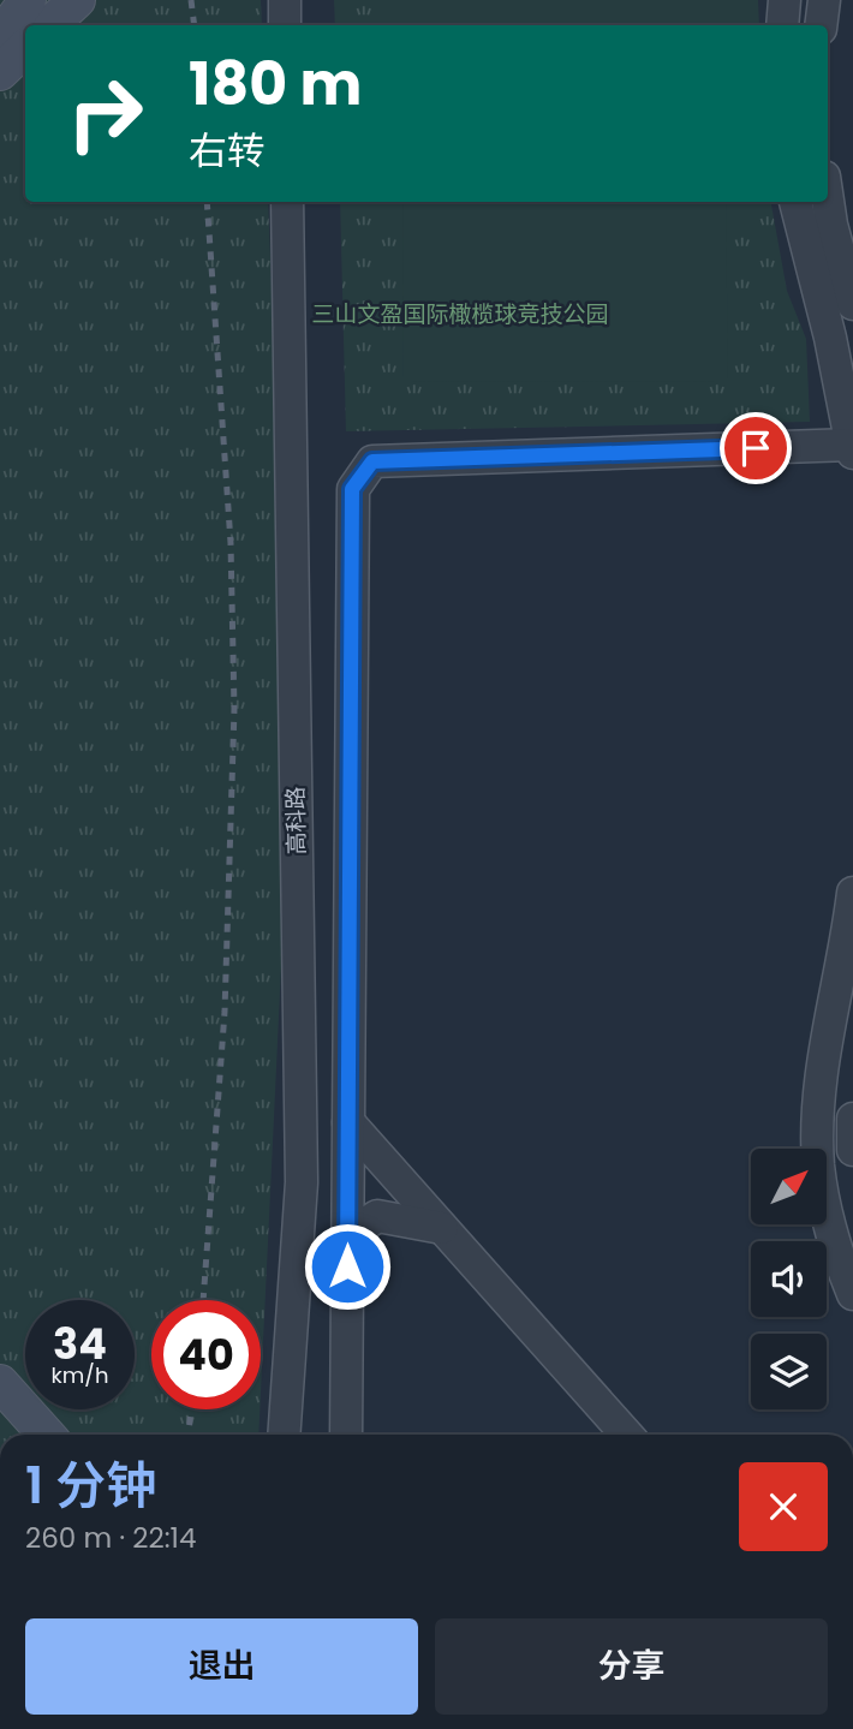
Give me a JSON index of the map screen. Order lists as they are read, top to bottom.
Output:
{
  "streets": {
    "street": ["高科路"]
  },
  "parks": ["三山文盈国际橄榄球竞技公园"],
  "north": "top right",
  "page": {
    "turn": ["180 m", "右转"],
    "speed": "34 km/h",
    "limit": "40",
    "heading": ["1 分钟", "260 m · 22:14"],
    "buttons": ["退出", "分享"]
  }
}
